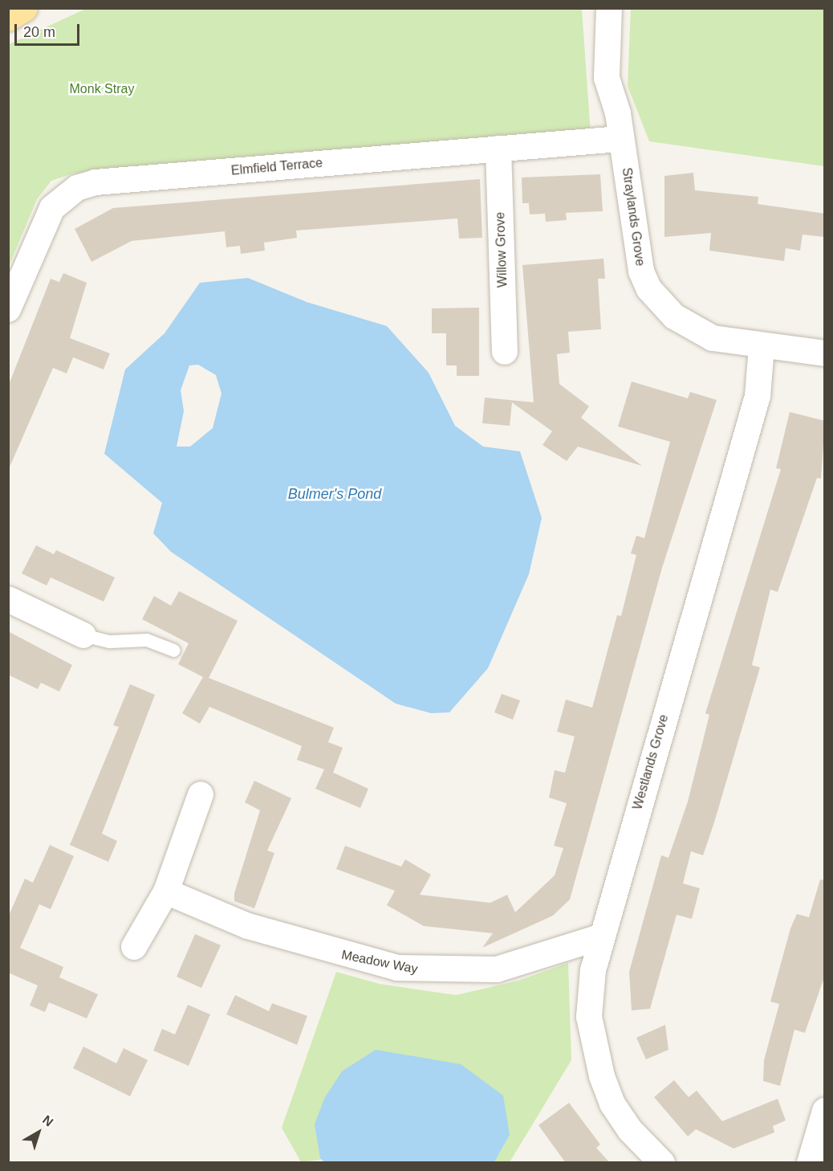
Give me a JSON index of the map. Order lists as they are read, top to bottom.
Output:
{
  "streets": {
    "street": [
      "Elmfield Terrace",
      "Straylands Grove",
      "Willow Grove",
      "Westlands Grove",
      "Meadow Way"
    ]
  },
  "crossings": [
    ["Elmfield Terrace", "Straylands Grove"],
    ["Elmfield Terrace", "Willow Grove"],
    ["Straylands Grove", "Westlands Grove"],
    ["Westlands Grove", "Meadow Way"]
  ],
  "water": ["Bulmer's Pond"],
  "parks": ["Monk Stray"],
  "scale_bar": "20 m",
  "north": "top right"
}
